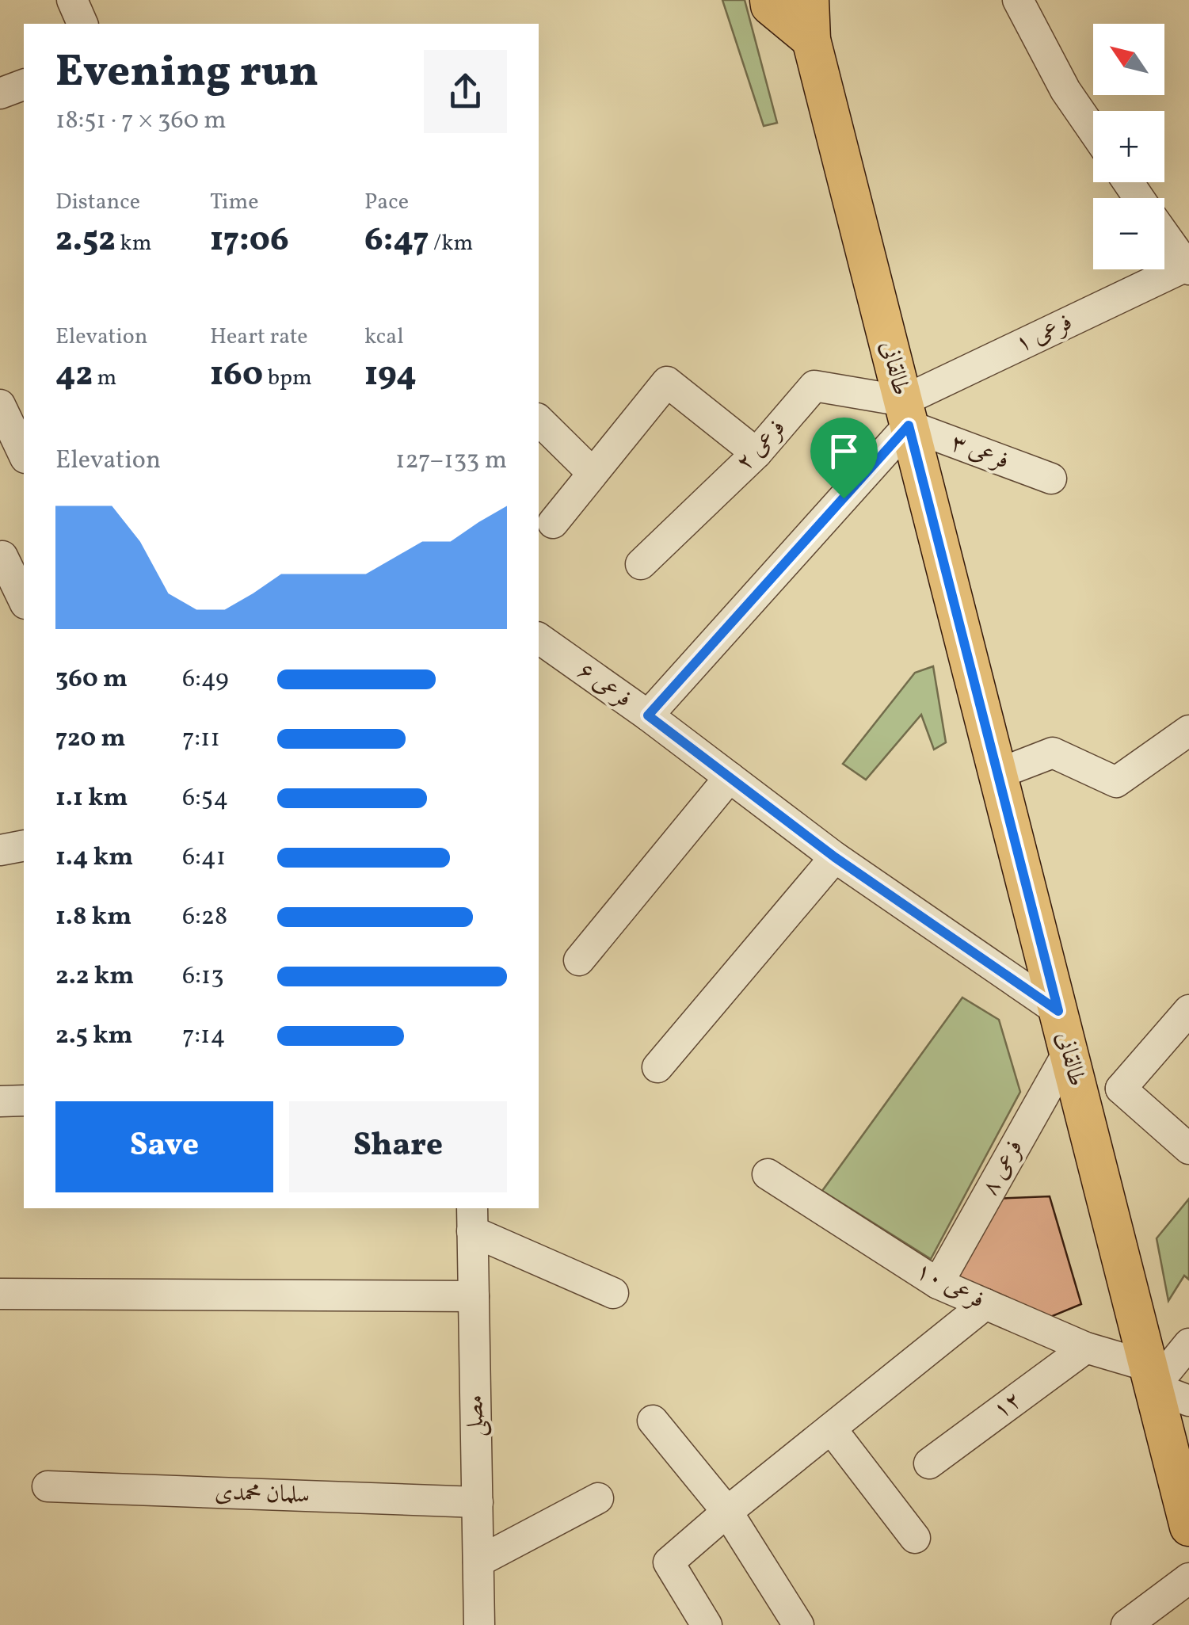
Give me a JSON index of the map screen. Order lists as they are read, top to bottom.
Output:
{
  "streets": {
    "main road": ["طالقانی"],
    "street": [
      "فرعی ۱",
      "فرعی ۲",
      "فرعی ۳",
      "فرعی ۶",
      "فرعی ۸",
      "فرعی ۱۰",
      "۱۲",
      "مصلی",
      "سلمان محمدی"
    ]
  },
  "crossings": [
    ["فرعی ۱", "طالقانی"],
    ["فرعی ۱", "فرعی ۲"],
    ["فرعی ۱", "فرعی ۳"],
    ["طالقانی", "فرعی ۲"],
    ["طالقانی", "فرعی ۳"],
    ["طالقانی", "فرعی ۶"],
    ["طالقانی", "فرعی ۸"],
    ["طالقانی", "فرعی ۱۰"],
    ["فرعی ۲", "فرعی ۳"],
    ["فرعی ۸", "فرعی ۱۰"],
    ["فرعی ۱۰", "۱۲"],
    ["مصلی", "سلمان محمدی"]
  ],
  "north": "top left",
  "page": {
    "map_buttons": ["+", "−"],
    "heading": ["Evening run", "18:51 · 7 × 360 m"],
    "stats": [
      ["Distance", "2.52 km"],
      ["Time", "17:06"],
      ["Pace", "6:47 /km"],
      ["Elevation", "42 m"],
      ["Heart rate", "160 bpm"],
      ["kcal", "194"]
    ],
    "chart": ["Elevation", "127–133 m"],
    "list": [
      {
        "name": "360 m",
        "note": "6:49"
      },
      {
        "name": "720 m",
        "note": "7:11"
      },
      {
        "name": "1.1 km",
        "note": "6:54"
      },
      {
        "name": "1.4 km",
        "note": "6:41"
      },
      {
        "name": "1.8 km",
        "note": "6:28"
      },
      {
        "name": "2.2 km",
        "note": "6:13"
      },
      {
        "name": "2.5 km",
        "note": "7:14"
      }
    ],
    "buttons": ["Save", "Share"]
  }
}
